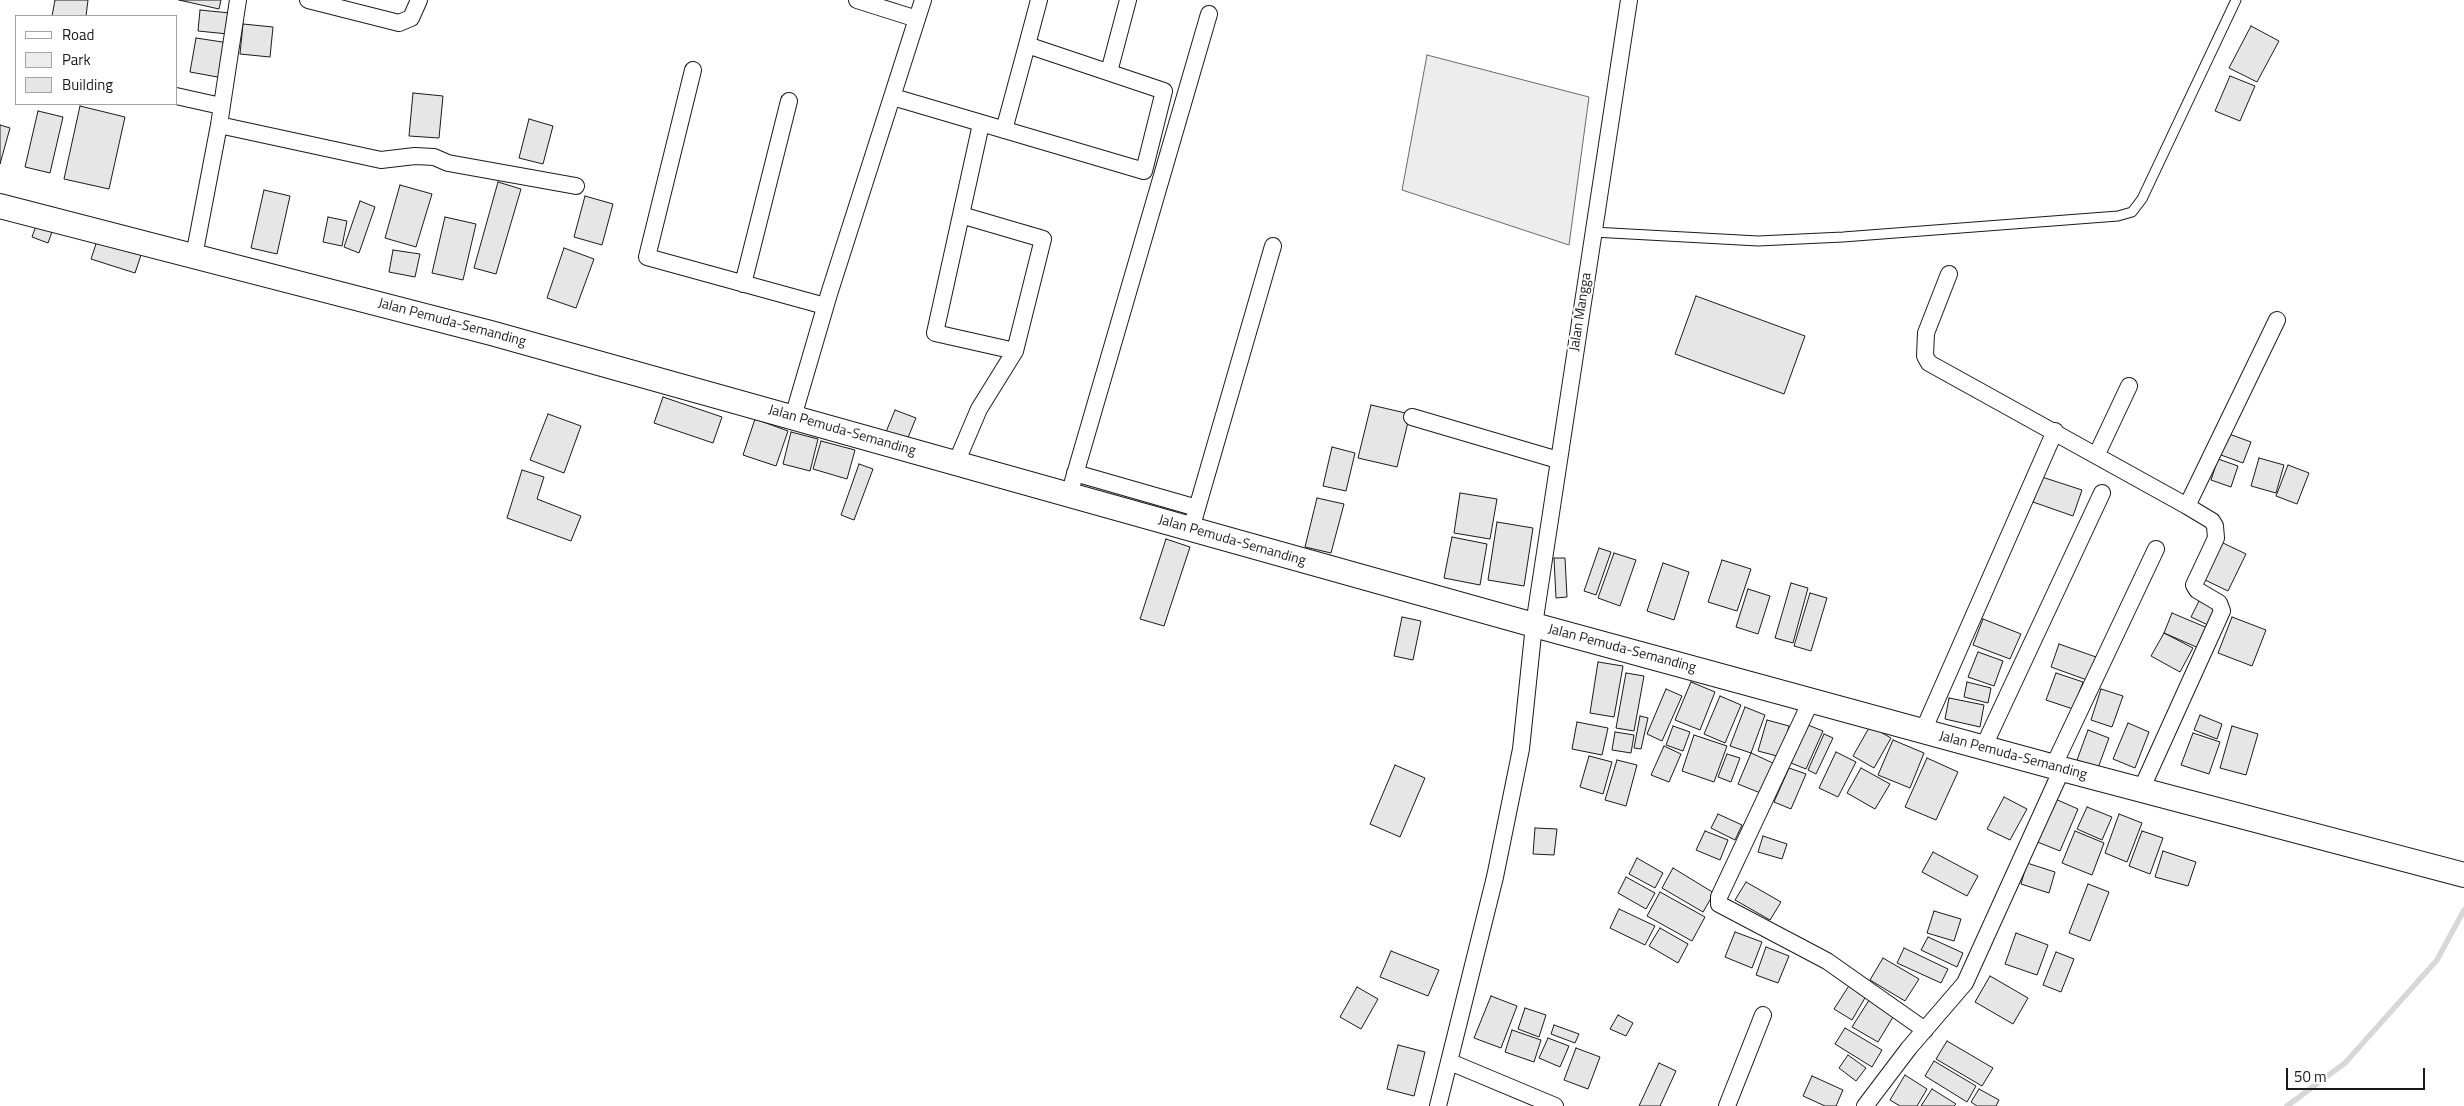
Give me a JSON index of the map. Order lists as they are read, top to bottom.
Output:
{
  "streets": {
    "main road": ["Jalan Pemuda-Semanding"],
    "street": ["Jalan Mangga"]
  },
  "crossings": [
    ["Jalan Mangga", "Jalan Pemuda-Semanding"]
  ],
  "legend": ["Road", "Park", "Building"],
  "scale_bar": "50 m"
}
